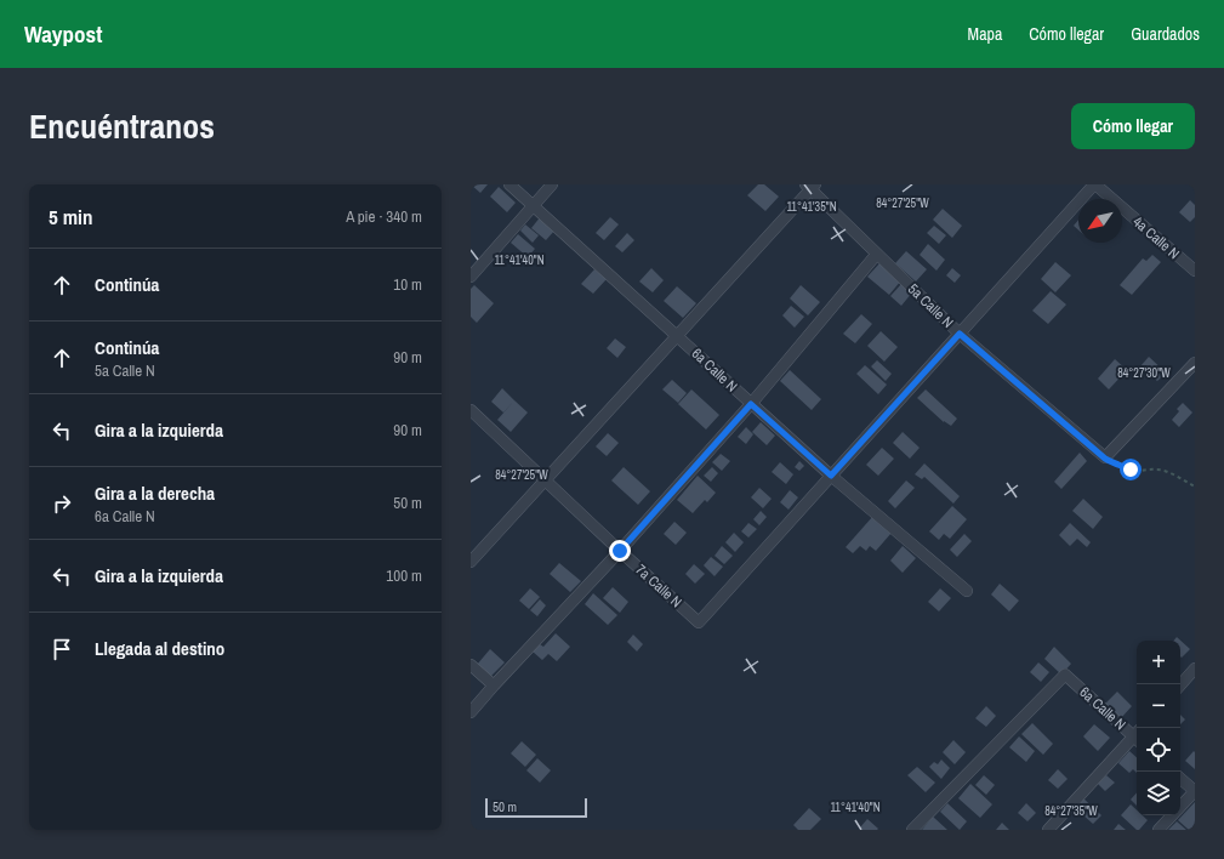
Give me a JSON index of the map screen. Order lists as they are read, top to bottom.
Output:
{
  "streets": {
    "street": [
      "4a Calle N",
      "5a Calle N",
      "6a Calle N",
      "7a Calle N"
    ]
  },
  "crossings": [
    ["6a Calle N", "7a Calle N"]
  ],
  "scale_bar": "50 m",
  "north": "bottom left",
  "page": {
    "header": "Waypost",
    "nav": ["Mapa", "Cómo llegar", "Guardados"],
    "title": "Encuéntranos",
    "buttons": "Cómo llegar",
    "heading": ["5 min", "A pie · 340 m"],
    "list": [
      ["Continúa", "10 m"],
      ["Continúa", "5a Calle N", "90 m"],
      ["Gira a la izquierda", "90 m"],
      ["Gira a la derecha", "6a Calle N", "50 m"],
      ["Gira a la izquierda", "100 m"],
      "Llegada al destino"
    ],
    "map_buttons": ["+", "−"],
    "scale": "50 m"
  },
  "coordinates": [
    "84°27'25\"W",
    "11°41'35\"N",
    "11°41'40\"N",
    "84°27'30\"W",
    "84°27'35\"W"
  ]
}
